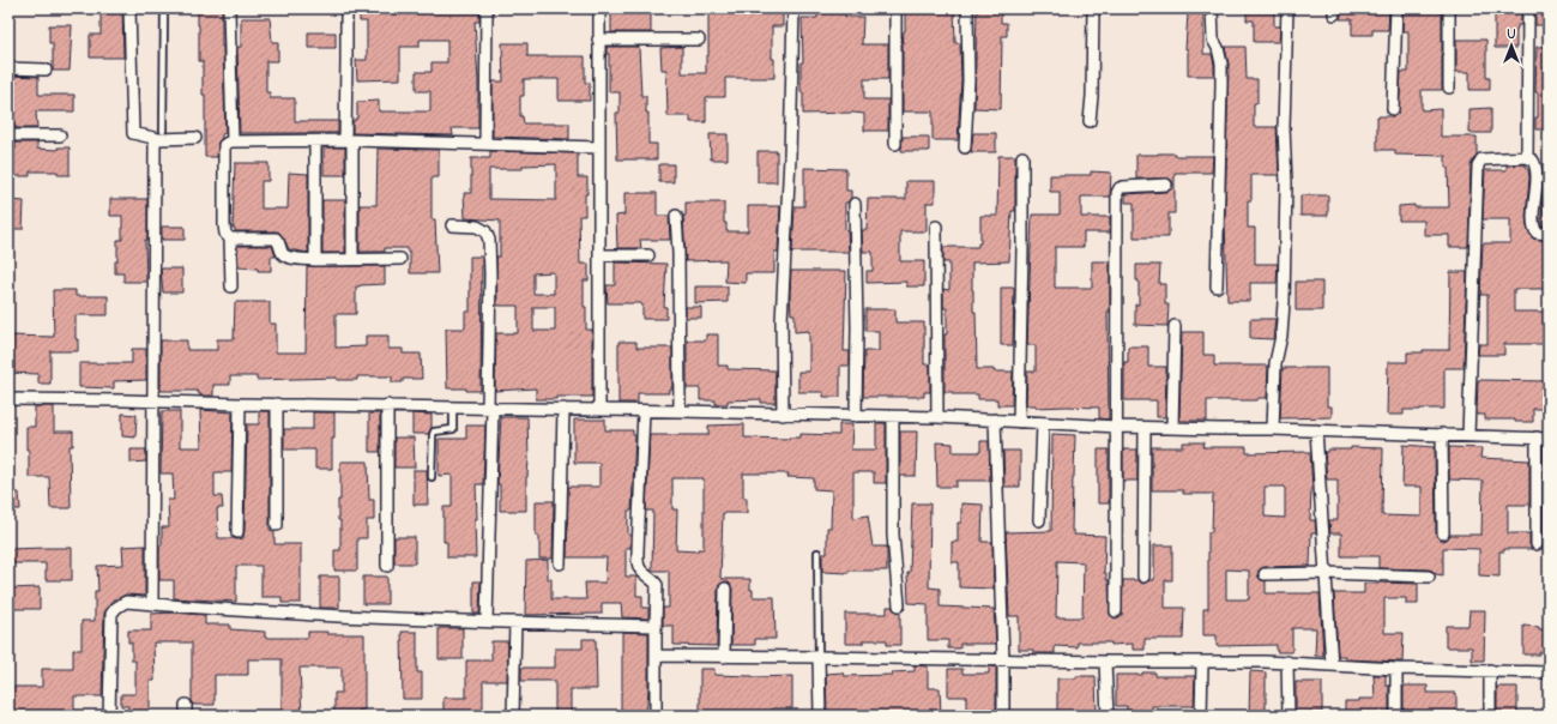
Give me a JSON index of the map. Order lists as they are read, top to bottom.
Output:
{
  "north": "top"
}
